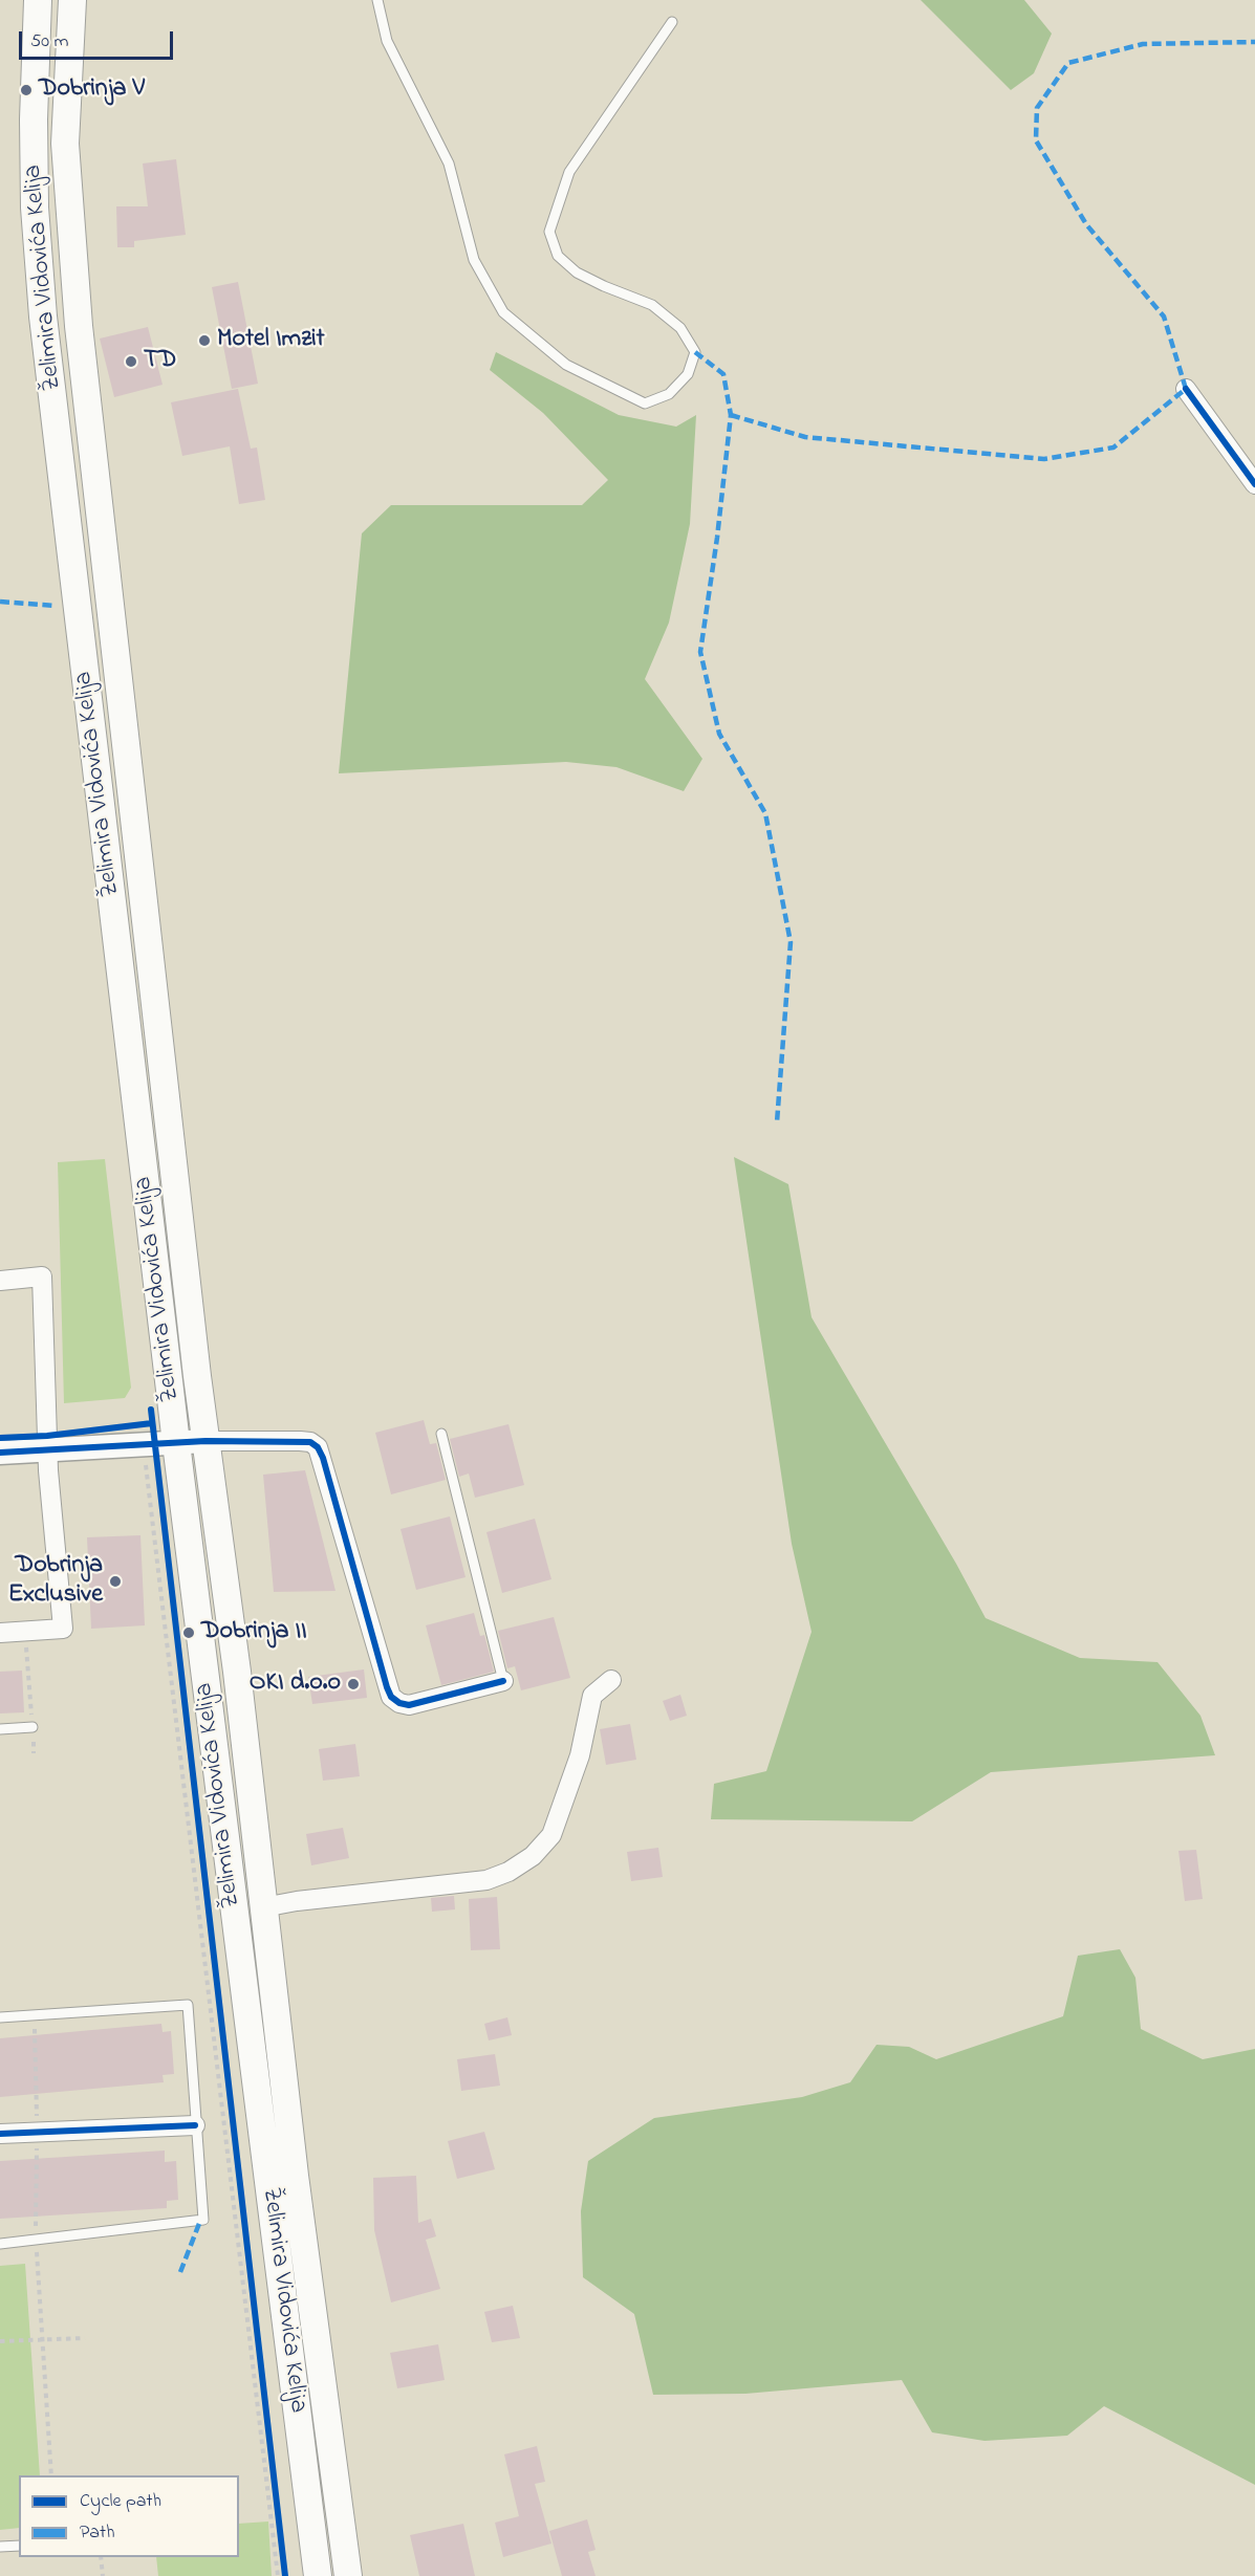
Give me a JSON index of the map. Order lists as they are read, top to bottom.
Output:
{
  "streets": {
    "main road": ["Želimira Vidovića Kelija"]
  },
  "places": [
    "Dobrinja V",
    "Motel Imzit",
    "TD",
    "Dobrinja Exclusive",
    "Dobrinja II",
    "OKI d.o.o"
  ],
  "legend": ["Cycle path", "Path"],
  "scale_bar": "50 m"
}
